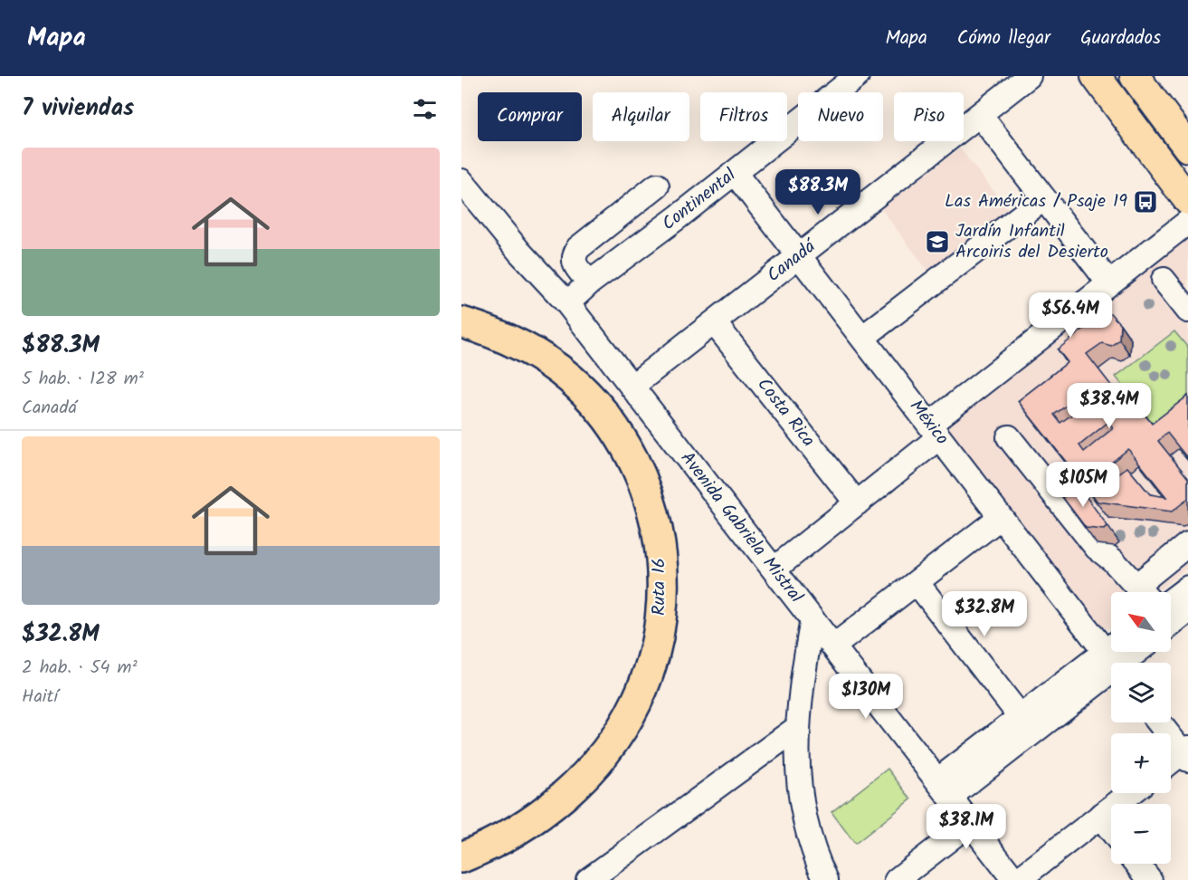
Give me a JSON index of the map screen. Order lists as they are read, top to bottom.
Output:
{
  "streets": {
    "highway": ["Ruta 16"],
    "street": [
      "Continental",
      "Canadá",
      "Costa Rica",
      "México",
      "Avenida Gabriela Mistral"
    ]
  },
  "crossings": [
    ["Continental", "México"],
    ["Continental", "Avenida Gabriela Mistral"],
    ["Canadá", "Costa Rica"],
    ["Canadá", "México"],
    ["Canadá", "Avenida Gabriela Mistral"]
  ],
  "places": {
    "bus stop": ["Las Américas / Psaje 19"],
    "school or university": ["Jardín Infantil Arcoiris del Desierto"]
  },
  "north": "top left",
  "page": {
    "header": "Mapa",
    "nav": ["Mapa", "Cómo llegar", "Guardados"],
    "heading": "7 viviendas",
    "chip": [
      "Comprar",
      "Alquilar",
      "Filtros",
      "Nuevo",
      "Piso"
    ],
    "list": [
      {
        "name": "$88.3M",
        "note": "5 hab. · 128 m² · Canadá"
      },
      {
        "name": "$32.8M",
        "note": "2 hab. · 54 m² · Haití"
      }
    ],
    "price": [
      "$88.3M",
      "$56.4M",
      "$38.4M",
      "$105M",
      "$32.8M",
      "$130M",
      "$38.1M"
    ],
    "map_buttons": ["+", "−"]
  }
}
